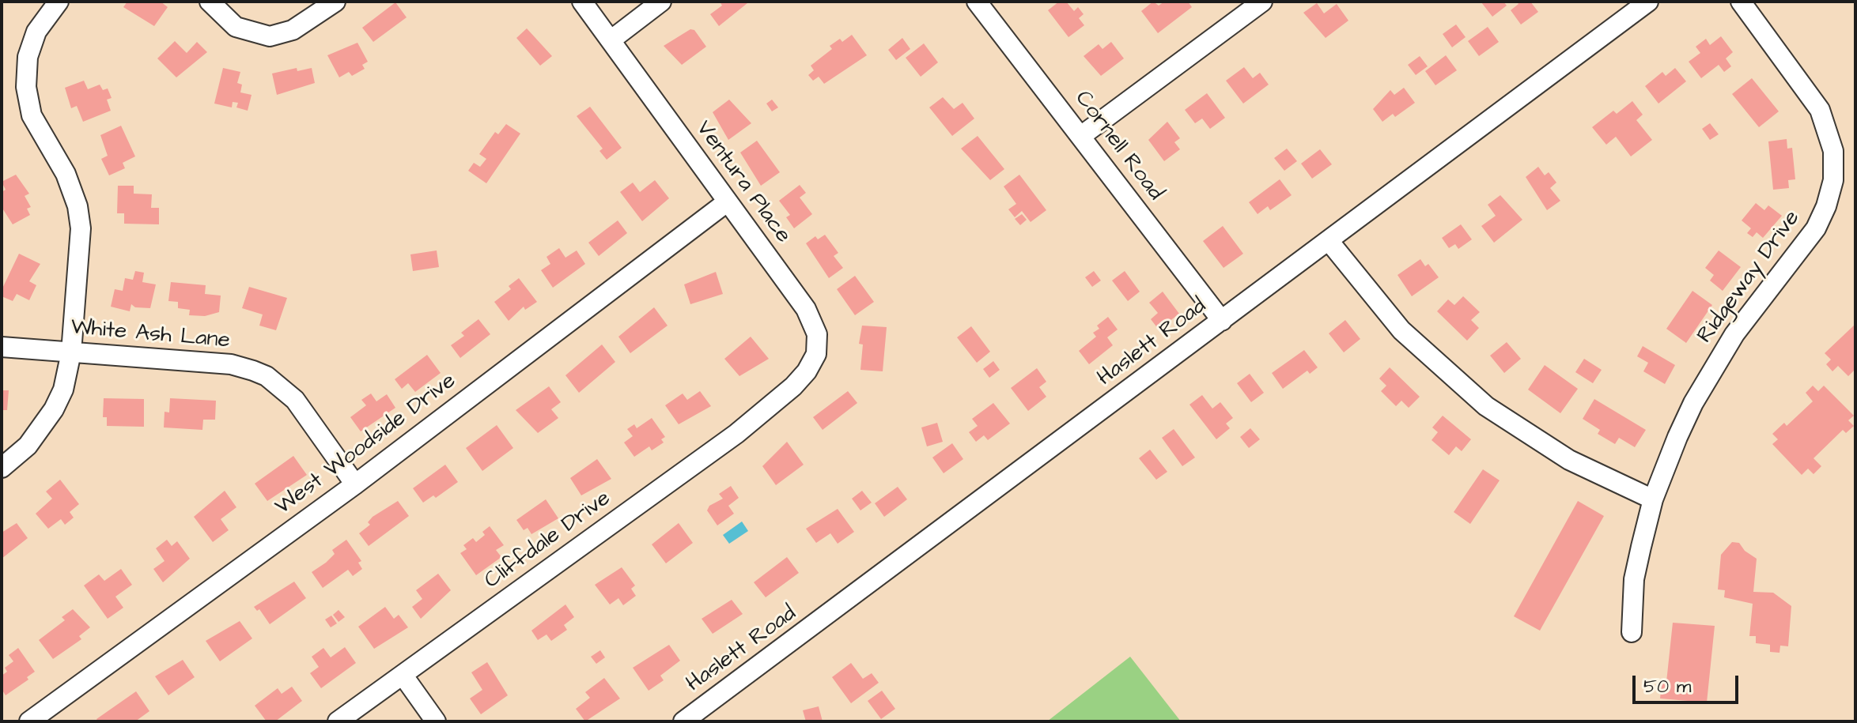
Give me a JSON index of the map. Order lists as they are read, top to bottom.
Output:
{
  "streets": {
    "street": [
      "Cornell Road",
      "Ventura Place",
      "Ridgeway Drive",
      "White Ash Lane",
      "Haslett Road",
      "West Woodside Drive",
      "Cliffdale Drive"
    ]
  },
  "crossings": [
    ["Cornell Road", "Haslett Road"],
    ["Ventura Place", "West Woodside Drive"],
    ["Ventura Place", "Cliffdale Drive"],
    ["White Ash Lane", "West Woodside Drive"]
  ],
  "scale_bar": "50 m"
}
